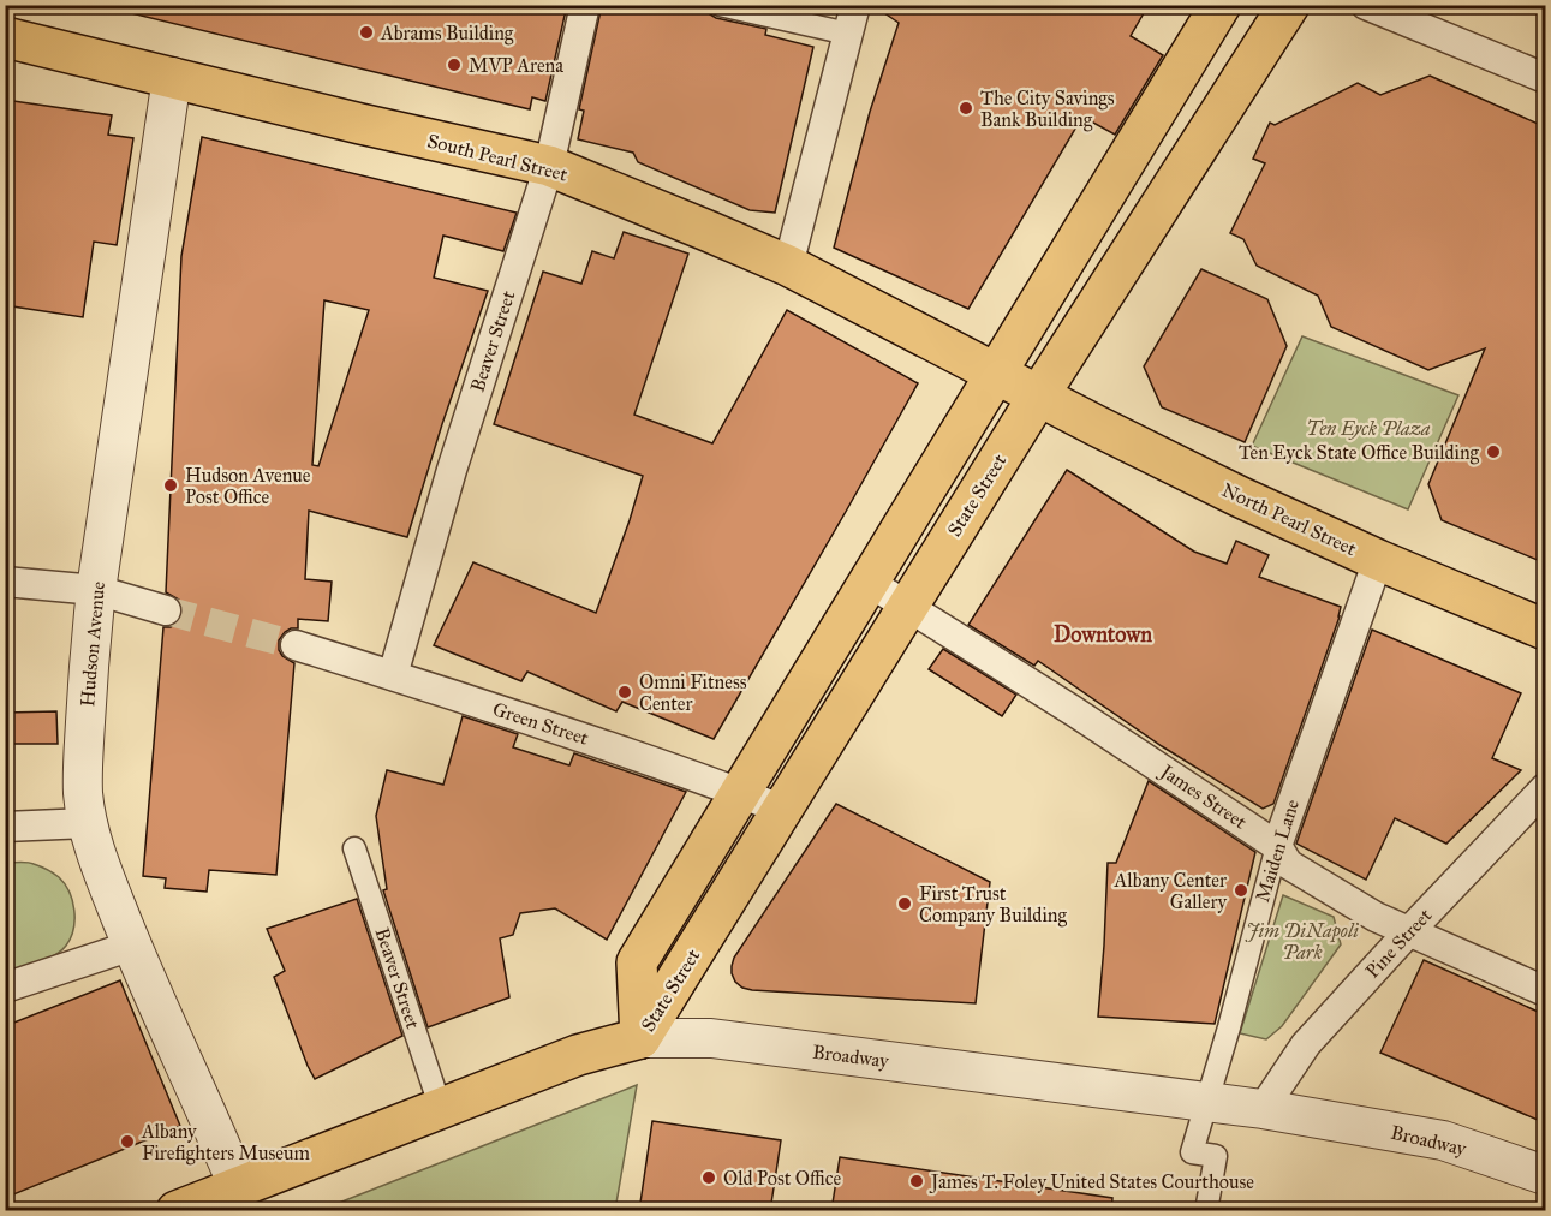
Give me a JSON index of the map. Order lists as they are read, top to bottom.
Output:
{
  "streets": {
    "main road": [
      "South Pearl Street",
      "State Street",
      "North Pearl Street",
      "Broadway"
    ],
    "street": [
      "Beaver Street",
      "Hudson Avenue",
      "Green Street",
      "James Street",
      "Maiden Lane",
      "Pine Street"
    ]
  },
  "crossings": [
    ["South Pearl Street", "Beaver Street"],
    ["South Pearl Street", "State Street"],
    ["South Pearl Street", "North Pearl Street"],
    ["South Pearl Street", "Hudson Avenue"],
    ["Beaver Street", "Green Street"],
    ["Beaver Street", "Broadway"],
    ["State Street", "North Pearl Street"],
    ["State Street", "Green Street"],
    ["State Street", "James Street"],
    ["State Street", "Broadway"],
    ["North Pearl Street", "Maiden Lane"],
    ["Hudson Avenue", "Broadway"],
    ["James Street", "Maiden Lane"],
    ["James Street", "Pine Street"],
    ["Maiden Lane", "Broadway"],
    ["Pine Street", "Broadway"]
  ],
  "districts": ["Downtown"],
  "parks": ["Ten Eyck Plaza", "Jim DiNapoli Park"],
  "places": [
    "Abrams Building",
    "MVP Arena",
    "The City Savings Bank Building",
    "Ten Eyck State Office Building",
    "Hudson Avenue Post Office",
    "Omni Fitness Center",
    "Albany Center Gallery",
    "First Trust Company Building",
    "Albany Firefighters Museum",
    "Old Post Office",
    "James T. Foley United States Courthouse"
  ]
}
